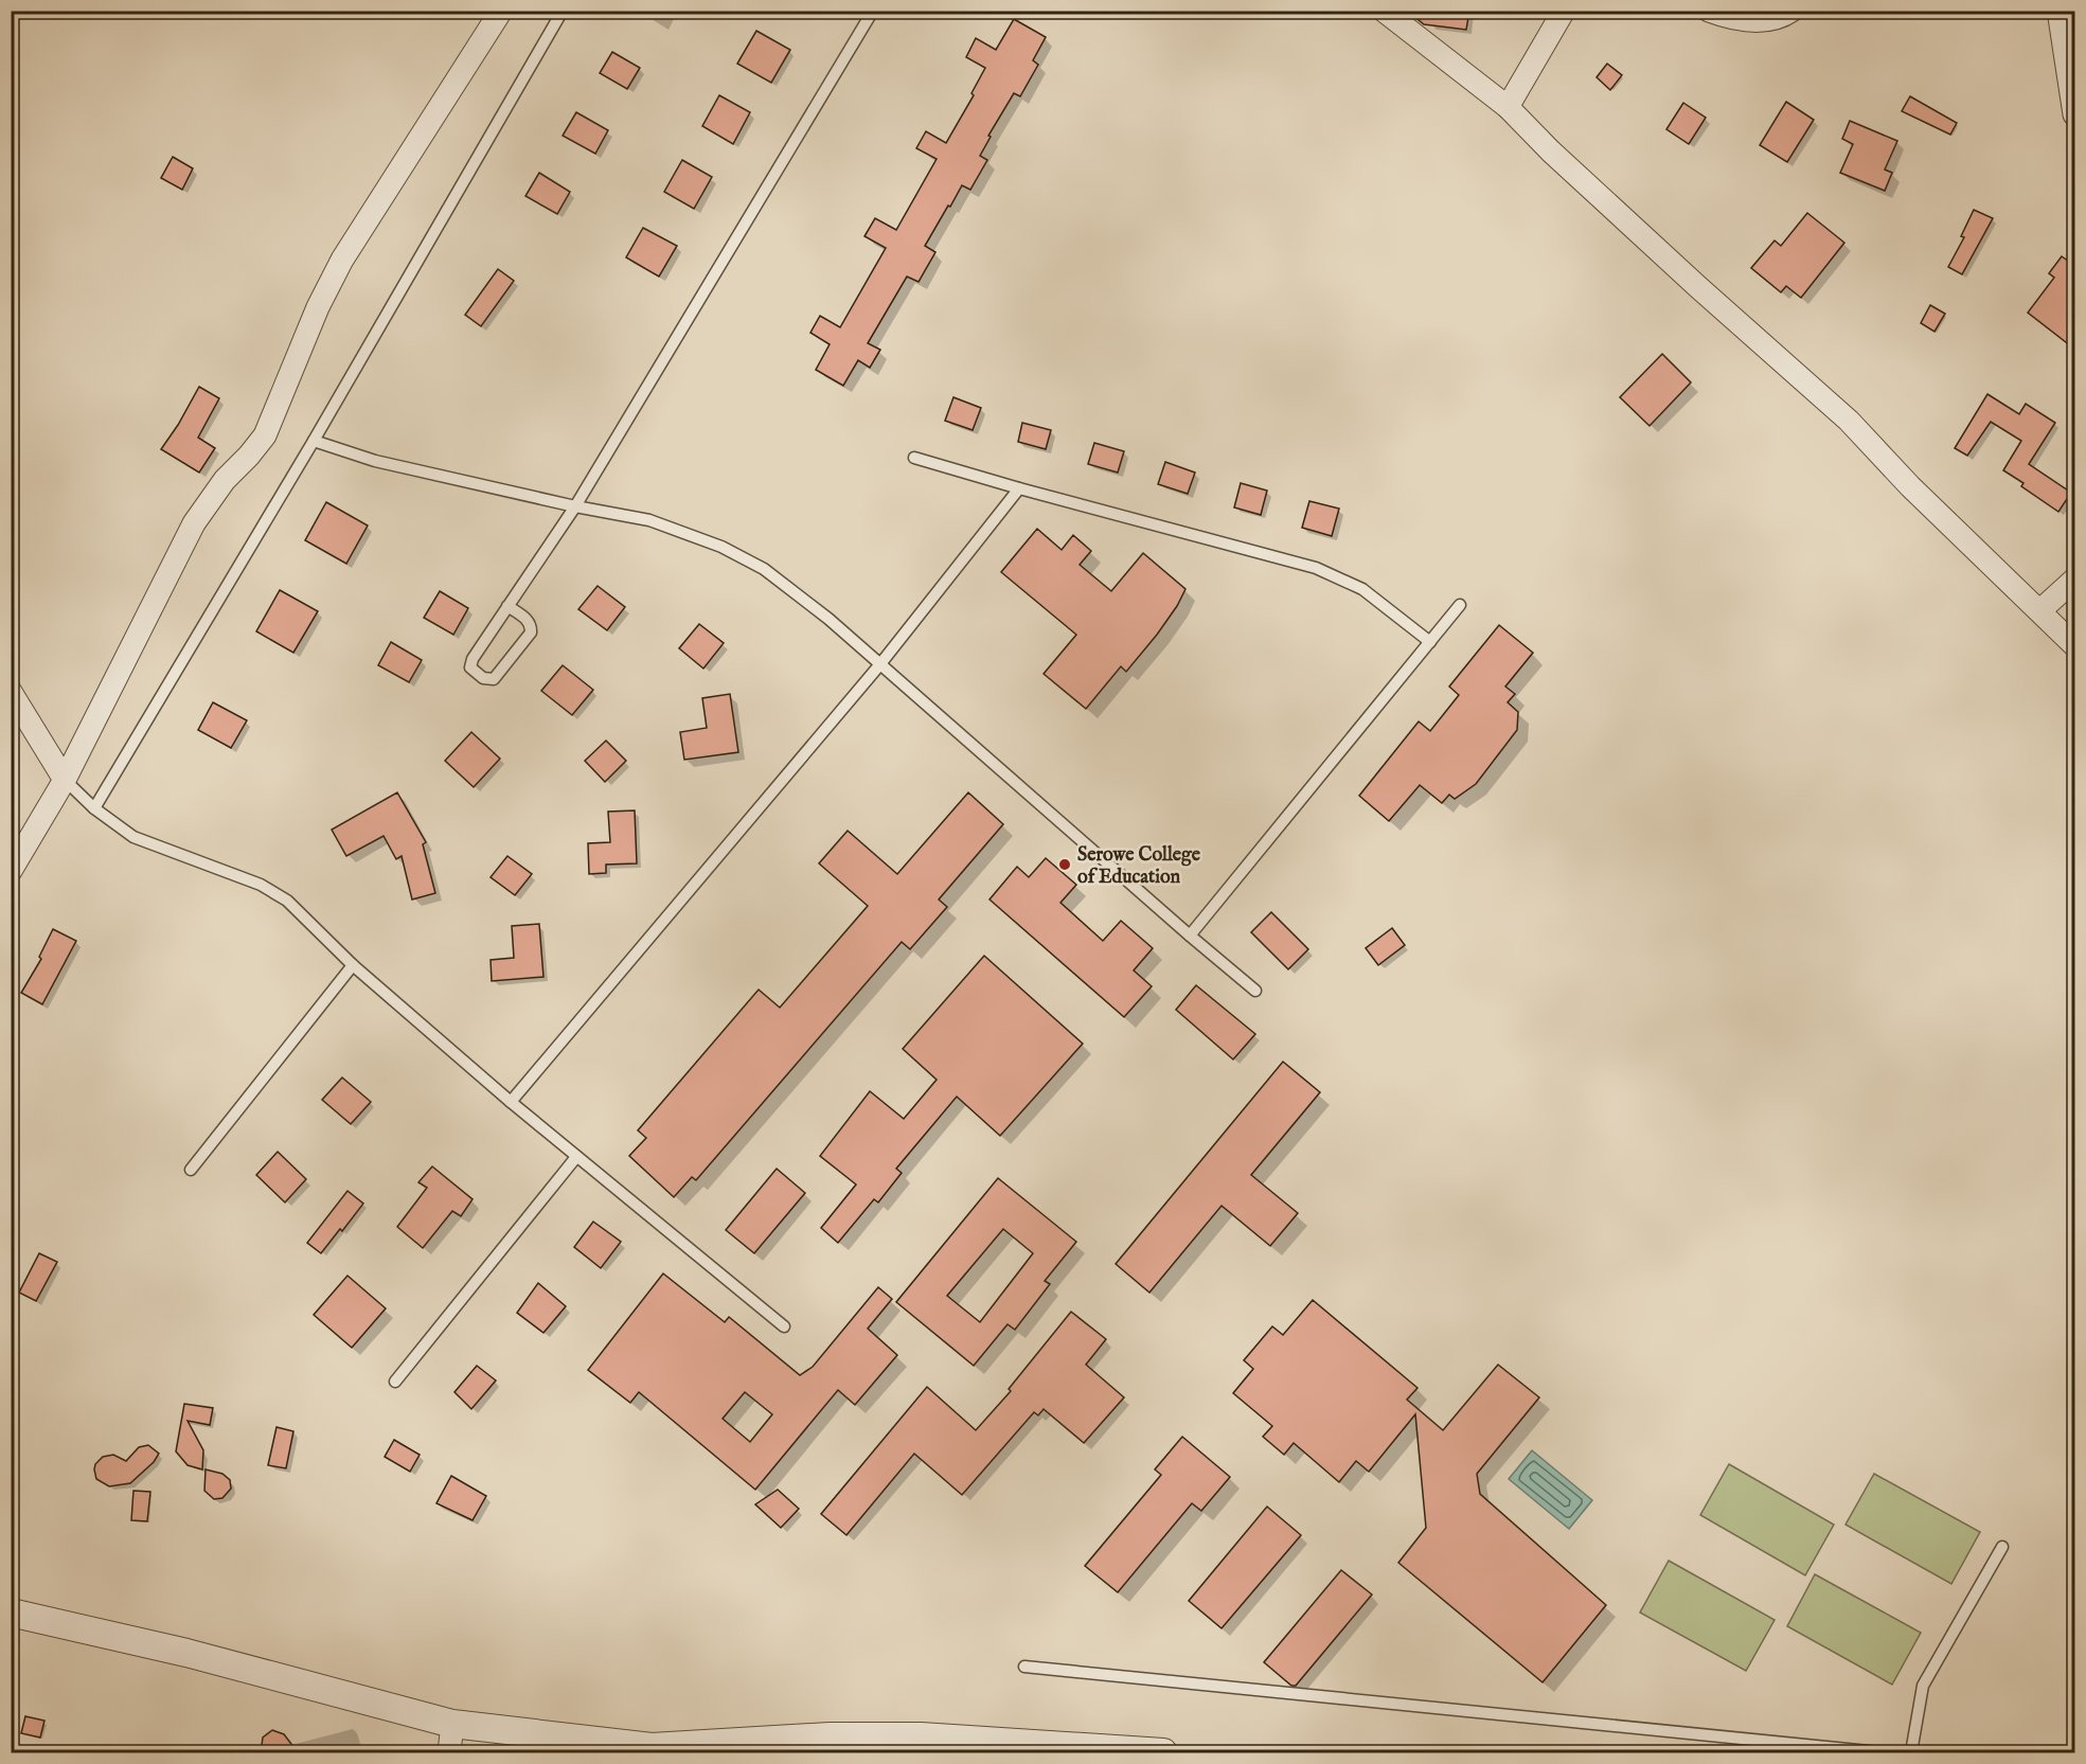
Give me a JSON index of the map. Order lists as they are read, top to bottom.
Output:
{
  "places": ["Serowe College of Education"]
}
